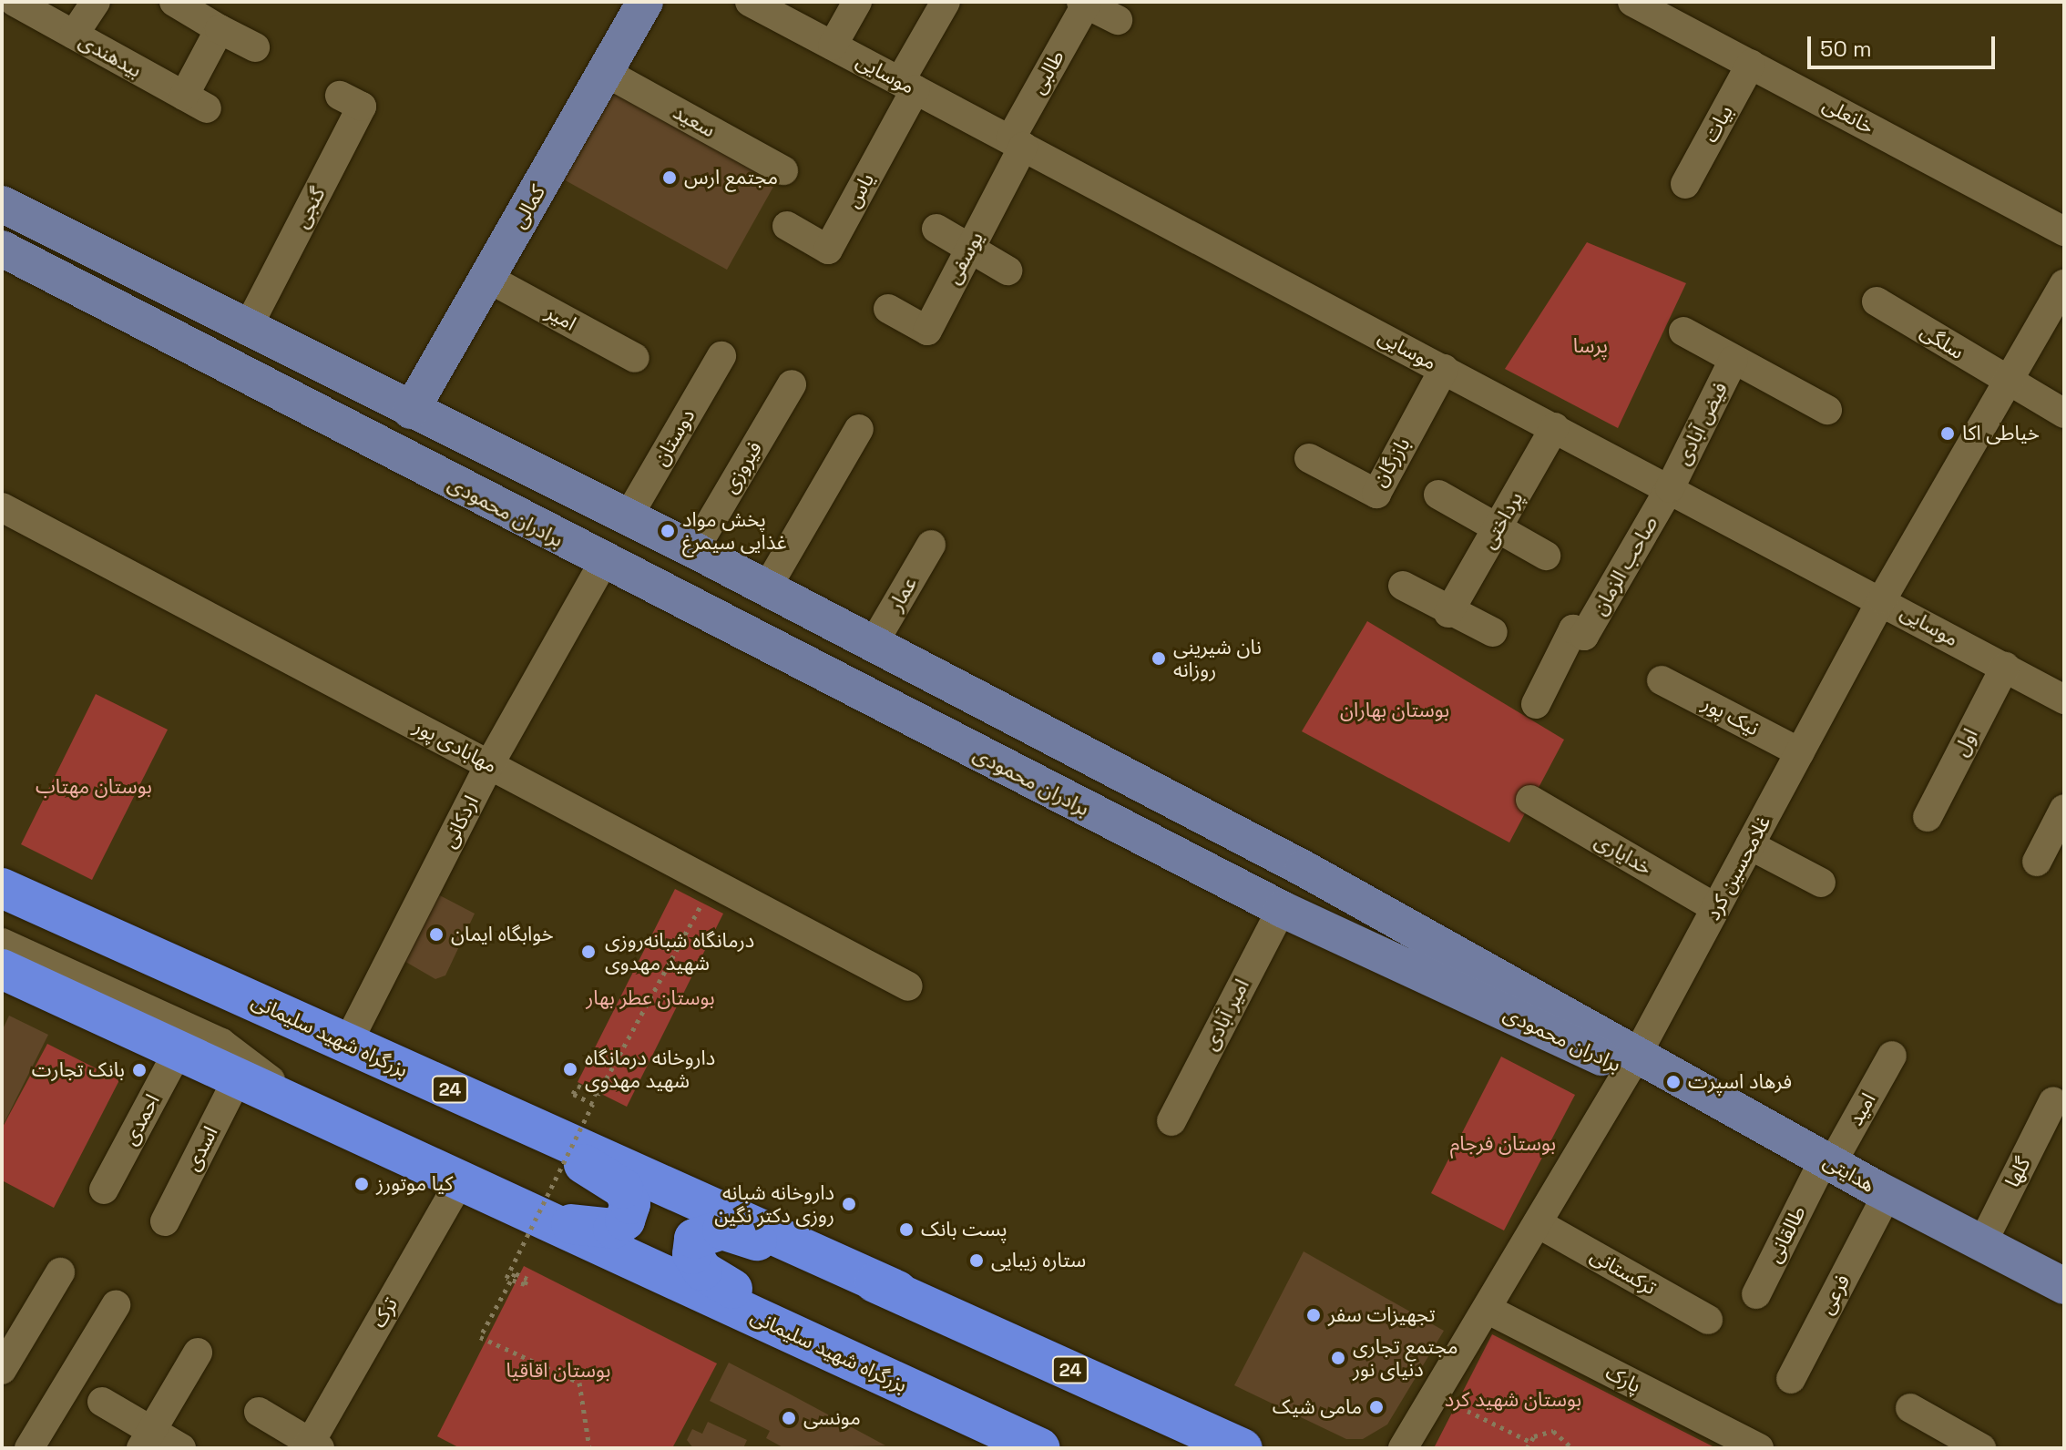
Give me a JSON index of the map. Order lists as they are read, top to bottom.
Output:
{
  "streets": {
    "highway": ["بزرگراه شهید سلیمانی", "24"],
    "main road": ["کمالی", "برادران محمودی", "هدایتی"],
    "street": [
      "بیدهندی",
      "طالبی",
      "موسایی",
      "خانعلی",
      "سعید",
      "بیات",
      "یاس",
      "گنجی",
      "یوسفی",
      "امیر",
      "سلگی",
      "فیض آبادی",
      "دوستان",
      "بازرگان",
      "فیروزی",
      "پرداختی",
      "صاحب الزمان",
      "عمار",
      "نیک پور",
      "اول",
      "مهابادی پور",
      "اردکانی",
      "خدایاری",
      "غلامحسین کرد",
      "امیر آبادی",
      "امید",
      "احمدی",
      "اسدی",
      "گلها",
      "طالقانی",
      "ترکستانی",
      "فرعی",
      "ترک",
      "پارک"
    ]
  },
  "crossings": [
    ["طالبی", "موسایی"],
    ["طالبی", "یوسفی"],
    ["موسایی", "یاس"],
    ["موسایی", "یوسفی"],
    ["موسایی", "فیض آبادی"],
    ["موسایی", "بازرگان"],
    ["موسایی", "پرداختی"],
    ["موسایی", "صاحب الزمان"],
    ["موسایی", "اول"],
    ["موسایی", "غلامحسین کرد"],
    ["خانعلی", "بیات"],
    ["سعید", "کمالی"],
    ["کمالی", "امیر"],
    ["کمالی", "برادران محمودی"],
    ["گنجی", "برادران محمودی"],
    ["سلگی", "غلامحسین کرد"],
    ["فیض آبادی", "صاحب الزمان"],
    ["دوستان", "برادران محمودی"],
    ["فیروزی", "برادران محمودی"],
    ["برادران محمودی", "عمار"],
    ["برادران محمودی", "اردکانی"],
    ["برادران محمودی", "غلامحسین کرد"],
    ["برادران محمودی", "امیر آبادی"],
    ["برادران محمودی", "هدایتی"],
    ["نیک پور", "غلامحسین کرد"],
    ["مهابادی پور", "اردکانی"],
    ["اردکانی", "بزرگراه شهید سلیمانی"],
    ["خدایاری", "غلامحسین کرد"],
    ["غلامحسین کرد", "هدایتی"],
    ["غلامحسین کرد", "ترکستانی"],
    ["غلامحسین کرد", "پارک"],
    ["بزرگراه شهید سلیمانی", "24"],
    ["بزرگراه شهید سلیمانی", "احمدی"],
    ["بزرگراه شهید سلیمانی", "اسدی"],
    ["بزرگراه شهید سلیمانی", "ترک"],
    ["امید", "هدایتی"],
    ["امید", "طالقانی"],
    ["گلها", "هدایتی"],
    ["هدایتی", "طالقانی"]
  ],
  "parks": [
    "پرسا",
    "بوستان بهاران",
    "بوستان مهتاب",
    "بوستان عطر بهار",
    "بوستان فرجام",
    "بوستان اقاقیا",
    "بوستان شهید کرد"
  ],
  "places": [
    "مجتمع ارس",
    "خیاطی اکا",
    "پخش مواد غذایی سیمرغ",
    "نان شیرینی روزانه",
    "خوابگاه ایمان",
    "درمانگاه شبانه‌روزی شهید مهدوی",
    "داروخانه درمانگاه شهید مهدوی",
    "بانک تجارت",
    "فرهاد اسپرت",
    "کیا موتورز",
    "داروخانه شبانه روزی دکتر نگین",
    "پست بانک",
    "ستاره زیبایی",
    "تجهیزات سفر",
    "مجتمع تجاری دنیای نور",
    "مامی شیک",
    "مونسی"
  ],
  "scale_bar": "50 m"
}
